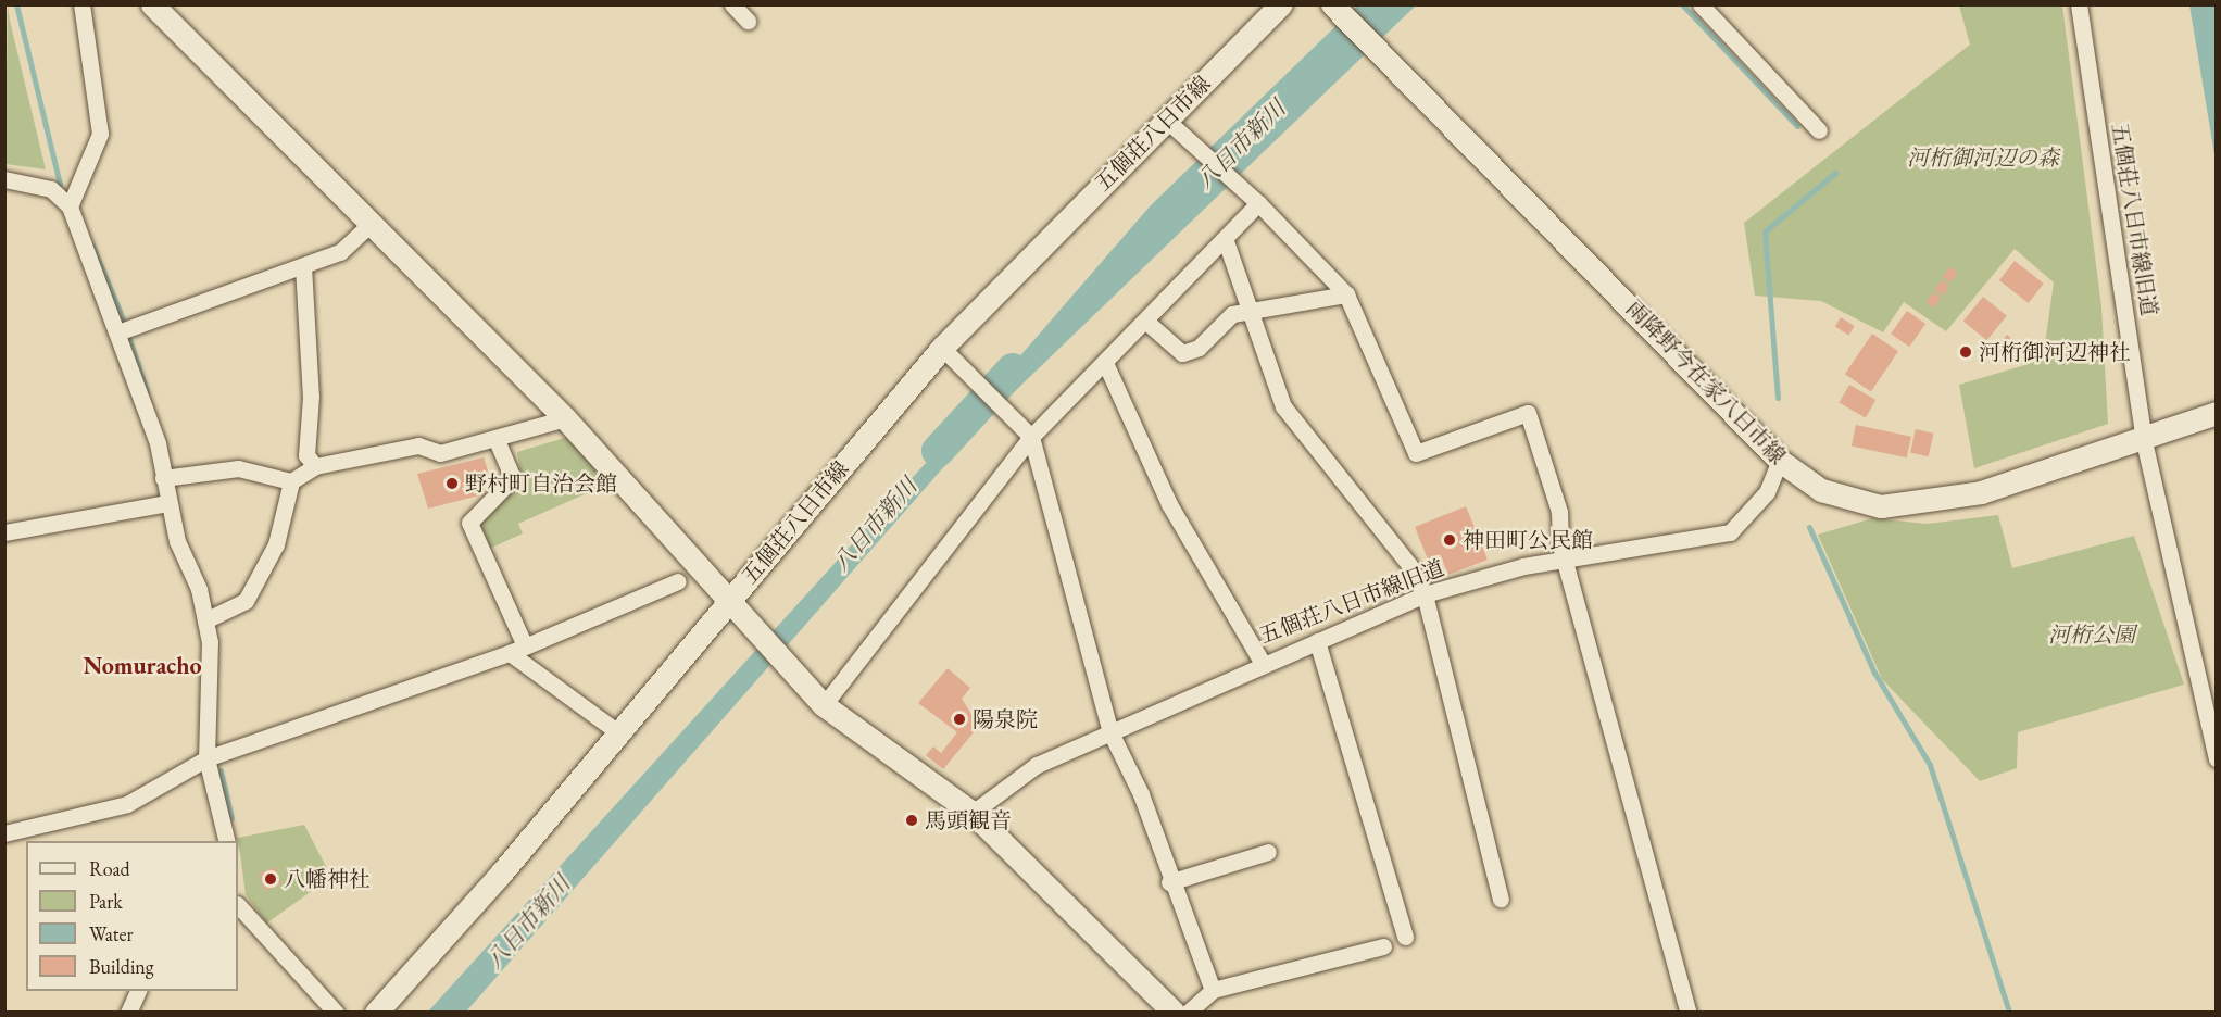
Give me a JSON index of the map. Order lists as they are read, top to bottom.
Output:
{
  "streets": {
    "main road": ["五個荘八日市線", "雨降野今在家八日市線"],
    "street": ["五個荘八日市線旧道"]
  },
  "crossings": [
    ["五個荘八日市線", "五個荘八日市線旧道"],
    ["五個荘八日市線旧道", "雨降野今在家八日市線"]
  ],
  "districts": ["Nomuracho"],
  "water": ["八日市新川"],
  "parks": ["河桁御河辺の森", "河桁公園"],
  "places": [
    "河桁御河辺神社",
    "野村町自治会館",
    "神田町公民館",
    "陽泉院",
    "馬頭観音",
    "八幡神社"
  ],
  "legend": [
    "Road",
    "Park",
    "Water",
    "Building"
  ]
}
